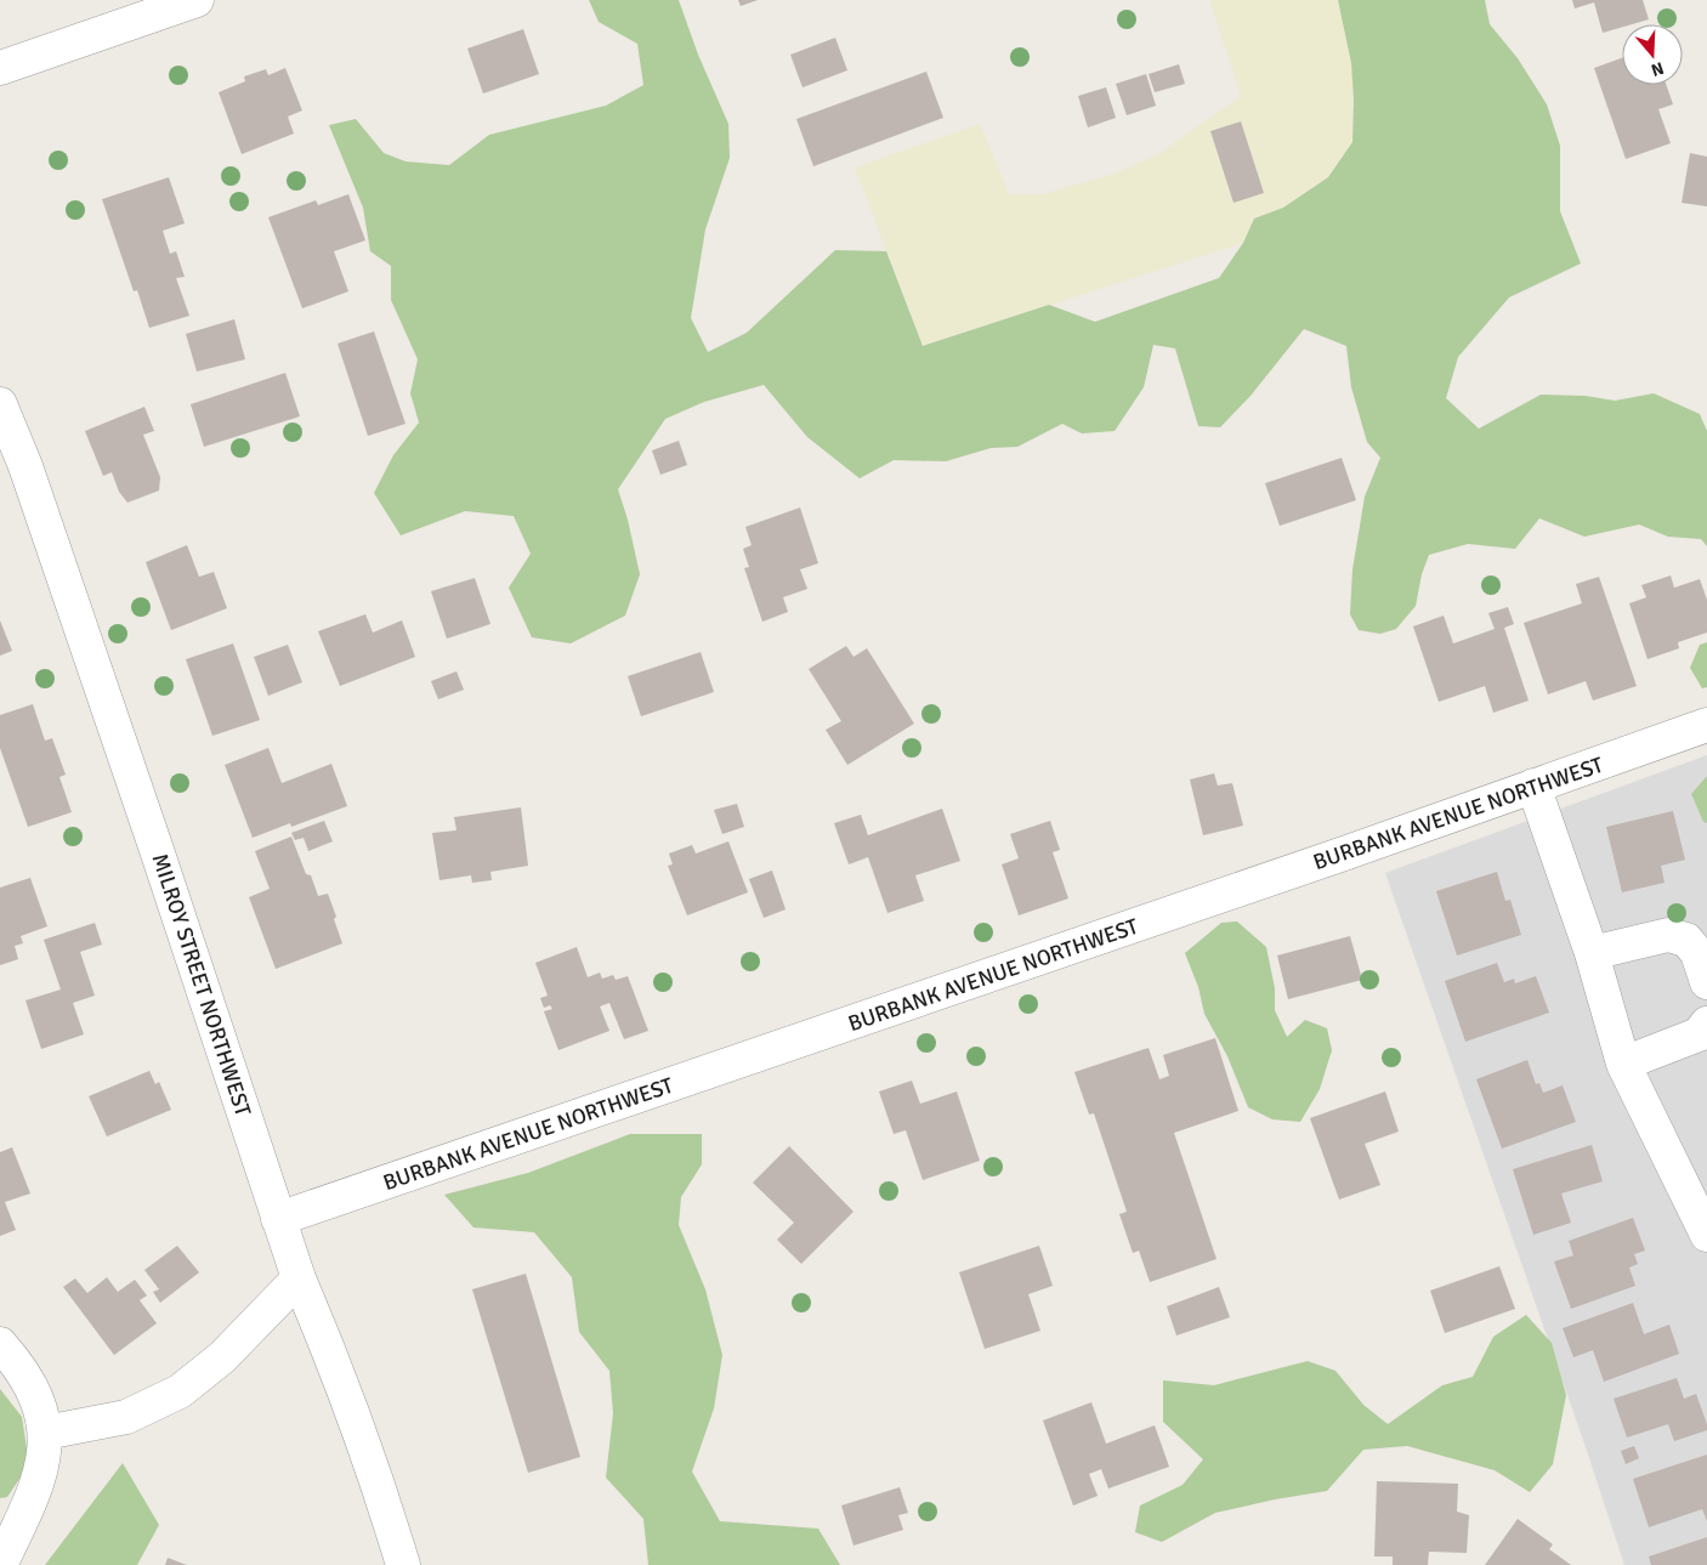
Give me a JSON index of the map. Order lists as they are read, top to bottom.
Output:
{
  "streets": {
    "street": ["BURBANK AVENUE NORTHWEST", "MILROY STREET NORTHWEST"]
  },
  "crossings": [
    ["BURBANK AVENUE NORTHWEST", "MILROY STREET NORTHWEST"]
  ],
  "north": "bottom"
}
